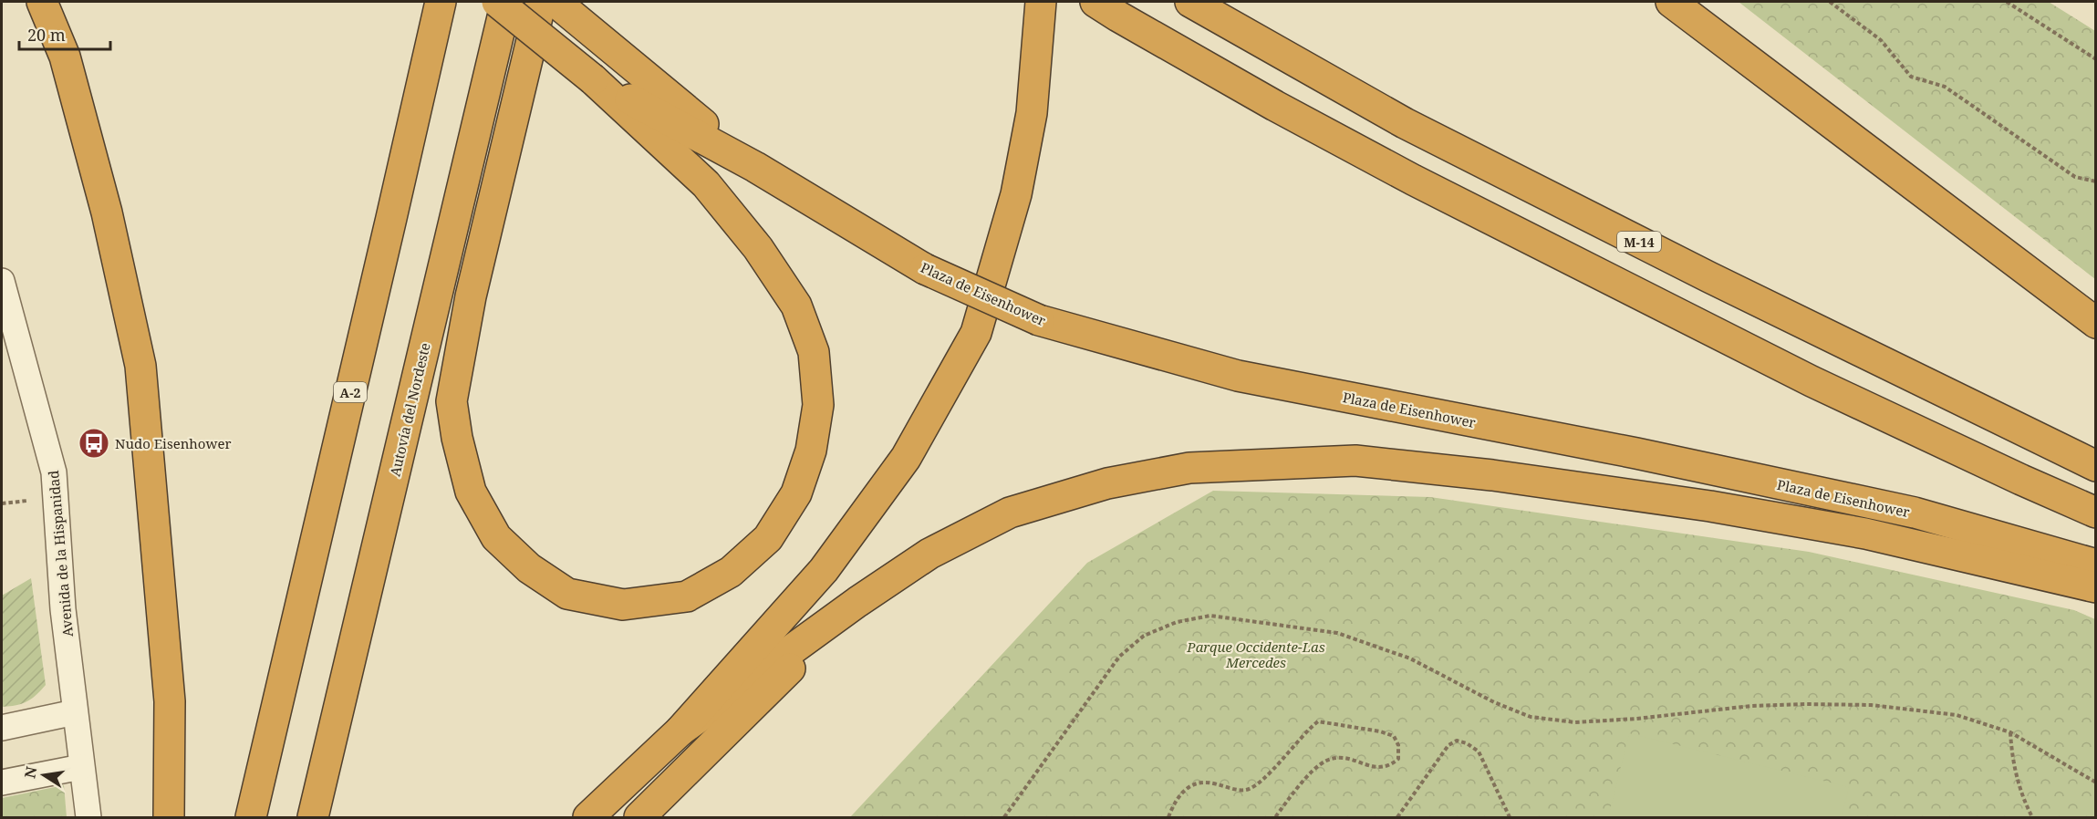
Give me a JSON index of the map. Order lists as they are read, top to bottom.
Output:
{
  "streets": {
    "highway": [
      "M-14",
      "Plaza de Eisenhower",
      "A-2",
      "Autovía del Nordeste"
    ],
    "street": ["Avenida de la Hispanidad"]
  },
  "parks": ["Parque Occidente-Las Mercedes"],
  "places": {
    "bus stop": ["Nudo Eisenhower"]
  },
  "scale_bar": "20 m",
  "north": "left"
}
